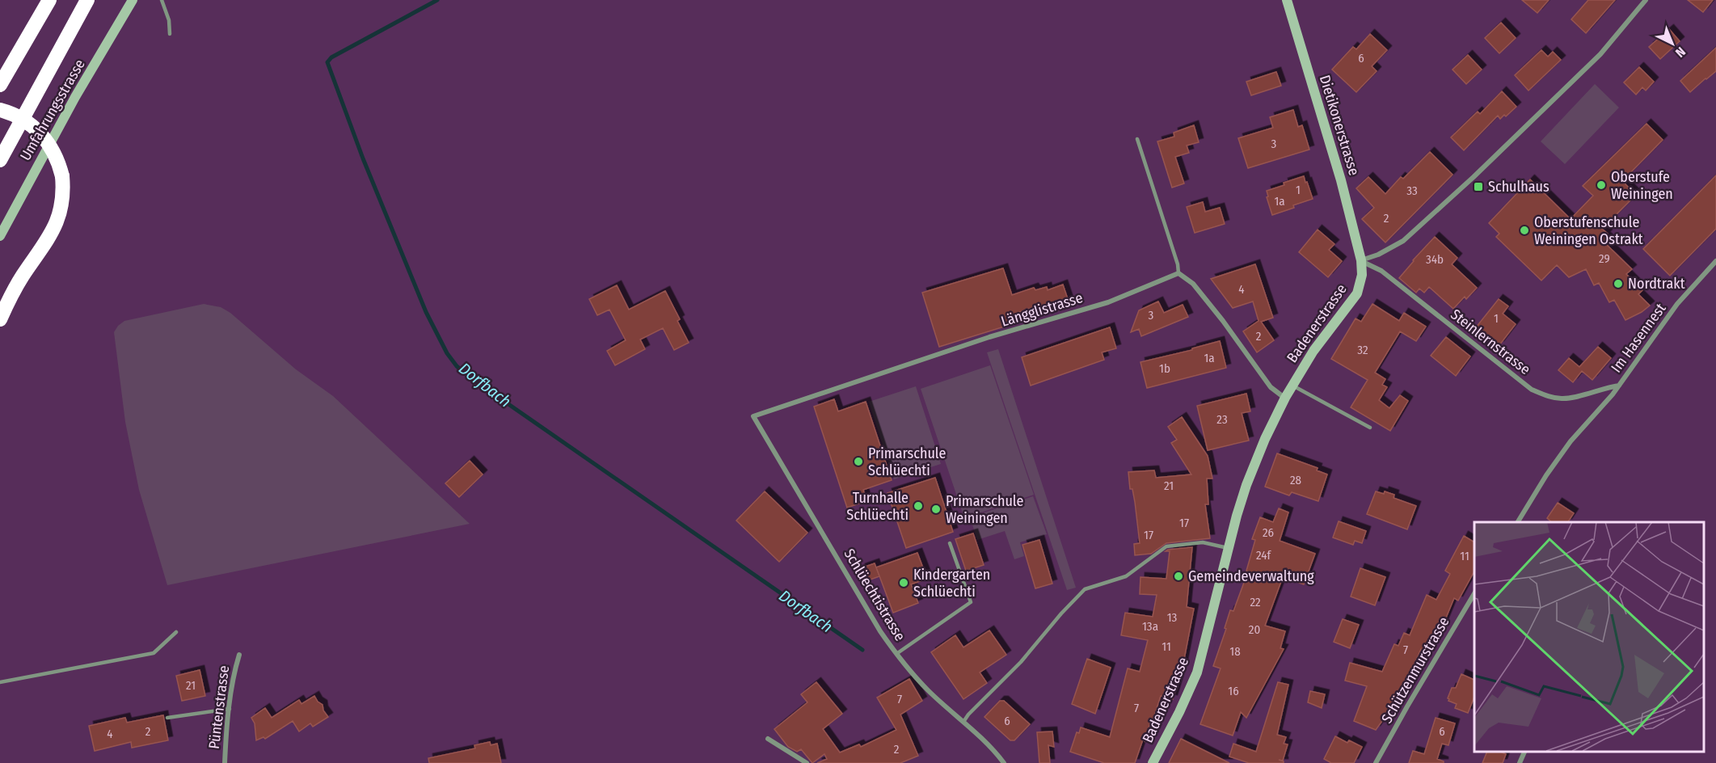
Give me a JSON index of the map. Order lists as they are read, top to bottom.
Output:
{
  "streets": {
    "street": [
      "Umfahrungsstrasse",
      "Dietikonerstrasse",
      "Längglistrasse",
      "Badenerstrasse",
      "Im Hasennest",
      "Steinlernstrasse",
      "Schlüechtistrasse",
      "Schützenmurstrasse",
      "Püntenstrasse"
    ]
  },
  "crossings": [
    ["Dietikonerstrasse", "Badenerstrasse"],
    ["Dietikonerstrasse", "Steinlernstrasse"],
    ["Längglistrasse", "Schlüechtistrasse"],
    ["Badenerstrasse", "Steinlernstrasse"],
    ["Im Hasennest", "Steinlernstrasse"]
  ],
  "water": ["Dorfbach"],
  "places": {
    "other": [
      "Oberstufe Weiningen",
      "Oberstufenschule Weiningen Ostrakt",
      "Nordtrakt",
      "Primarschule Schlüechti",
      "Turnhalle Schlüechti",
      "Primarschule Weiningen",
      "Gemeindeverwaltung",
      "Kindergarten Schlüechti"
    ],
    "transit": ["Schulhaus"]
  },
  "house_numbers": [
    "6",
    "3",
    "1",
    "33",
    "1a",
    "2",
    "29",
    "34b",
    "4",
    "3",
    "1",
    "2",
    "32",
    "1a",
    "1b",
    "23",
    "28",
    "21",
    "17",
    "26",
    "17",
    "24f",
    "11",
    "22",
    "13",
    "13a",
    "20",
    "11",
    "7",
    "18",
    "21",
    "16",
    "7",
    "7",
    "6",
    "2",
    "6",
    "4",
    "2"
  ],
  "north": "bottom right"
}
